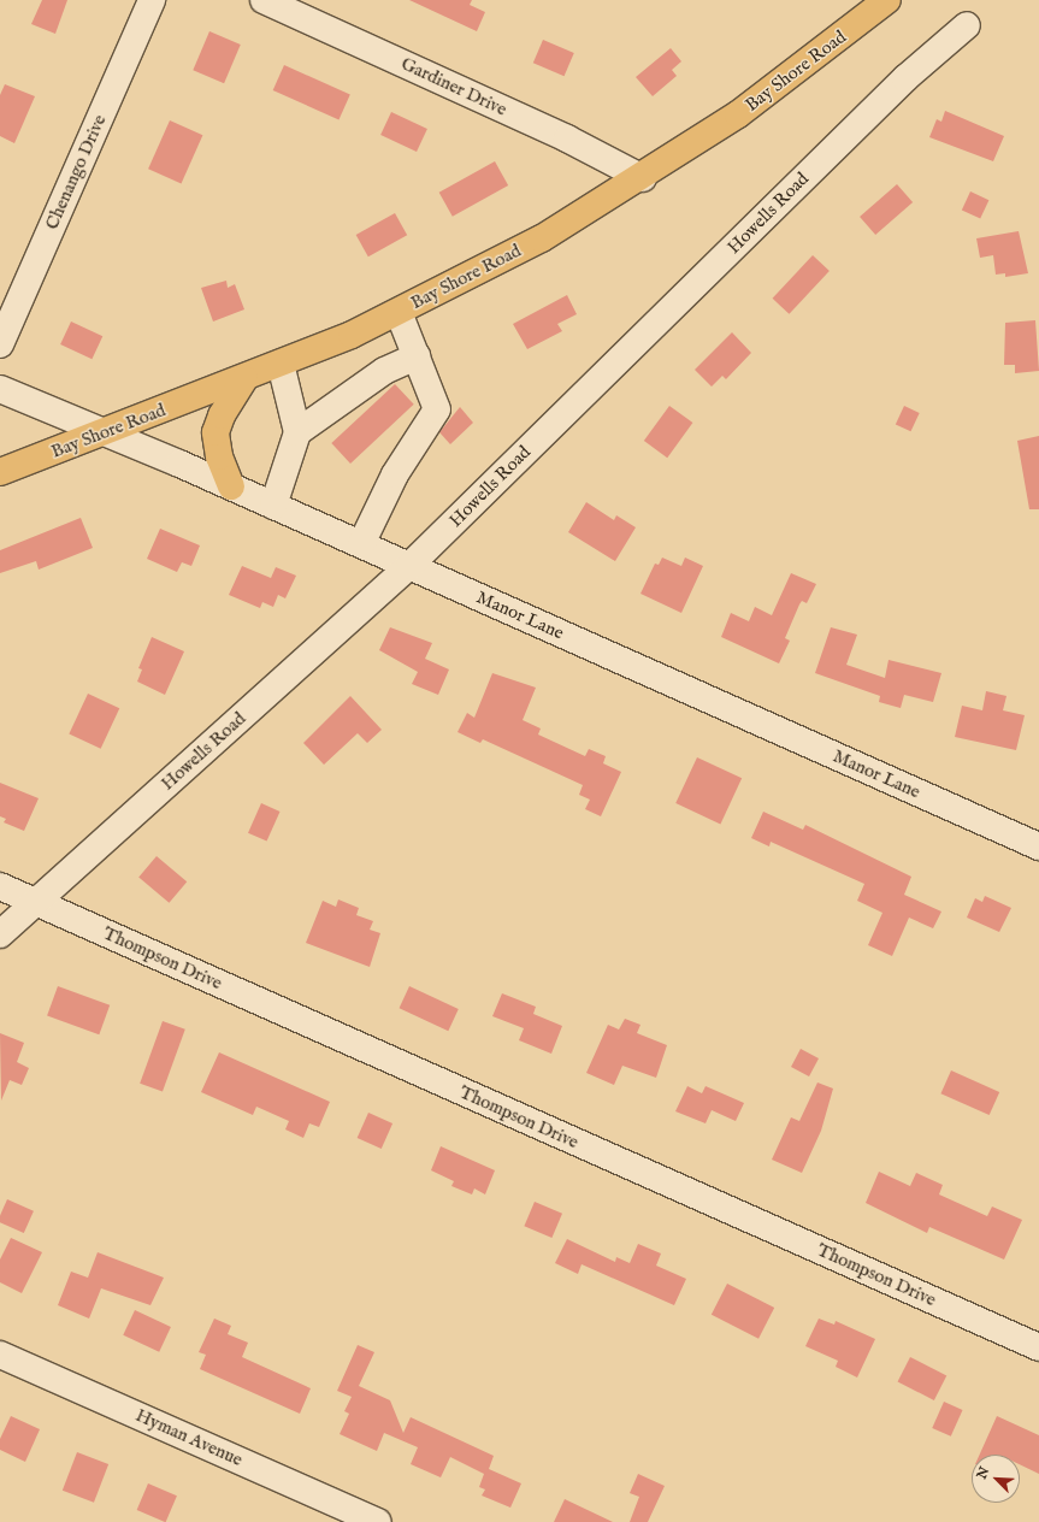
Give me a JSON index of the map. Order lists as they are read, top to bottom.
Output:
{
  "streets": {
    "main road": ["Bay Shore Road"],
    "street": [
      "Gardiner Drive",
      "Chenango Drive",
      "Howells Road",
      "Manor Lane",
      "Thompson Drive",
      "Hyman Avenue"
    ]
  },
  "crossings": [
    ["Bay Shore Road", "Gardiner Drive"],
    ["Bay Shore Road", "Manor Lane"],
    ["Howells Road", "Manor Lane"],
    ["Howells Road", "Thompson Drive"]
  ],
  "north": "top left"
}
